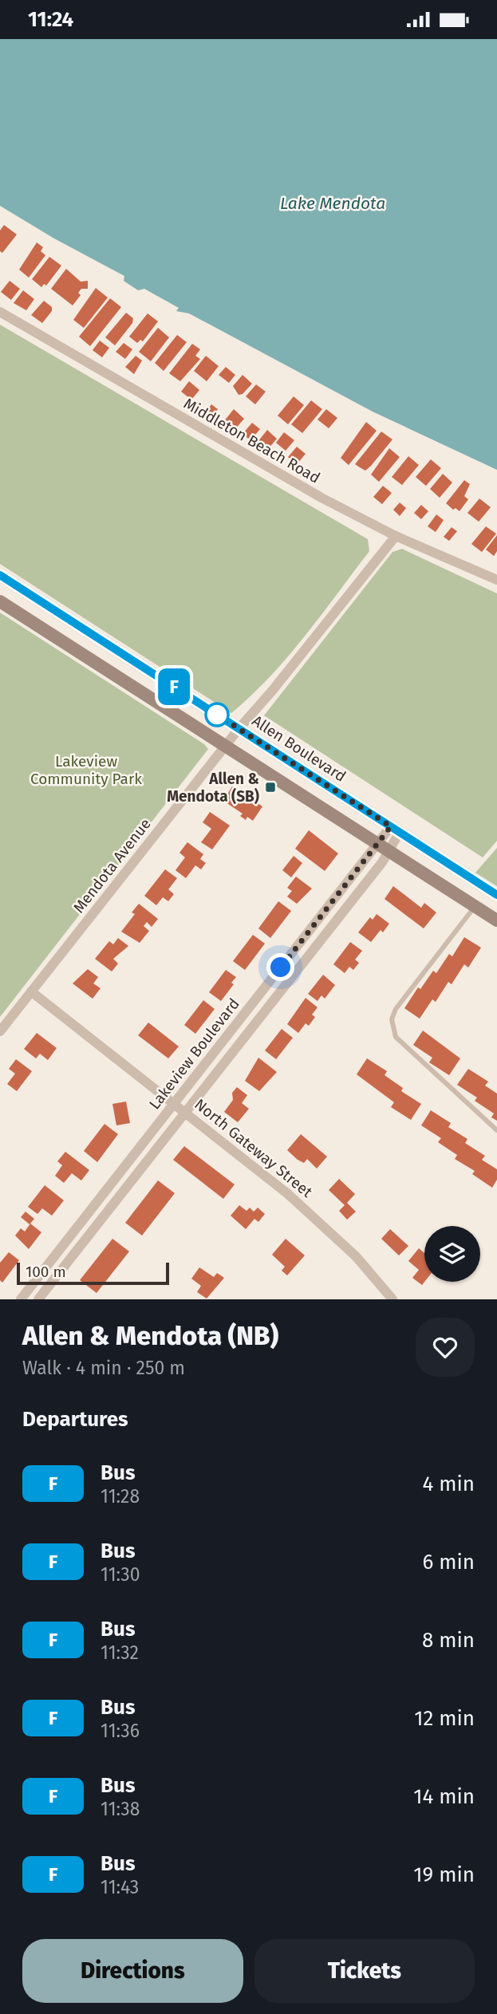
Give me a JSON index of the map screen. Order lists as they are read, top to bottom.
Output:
{
  "streets": {
    "main road": ["Allen Boulevard"],
    "street": [
      "Middleton Beach Road",
      "Mendota Avenue",
      "Lakeview Boulevard",
      "North Gateway Street"
    ]
  },
  "crossings": [
    ["Middleton Beach Road", "Mendota Avenue"],
    ["Allen Boulevard", "Mendota Avenue"],
    ["Allen Boulevard", "Lakeview Boulevard"],
    ["Mendota Avenue", "North Gateway Street"],
    ["Lakeview Boulevard", "North Gateway Street"]
  ],
  "water": ["Lake Mendota"],
  "parks": ["Lakeview Community Park"],
  "places": {
    "transit": ["Allen & Mendota (SB)"]
  },
  "lines": ["bus line F"],
  "scale_bar": "100 m",
  "page": {
    "status": "11:24",
    "on_map": "F",
    "scale": "100 m",
    "heading": [
      ["Allen & Mendota (NB)", "Walk · 4 min · 250 m"],
      "Departures"
    ],
    "list": [
      {
        "mark": "F",
        "name": "Bus",
        "note": "11:28",
        "value": "4 min"
      },
      {
        "mark": "F",
        "name": "Bus",
        "note": "11:30",
        "value": "6 min"
      },
      {
        "mark": "F",
        "name": "Bus",
        "note": "11:32",
        "value": "8 min"
      },
      {
        "mark": "F",
        "name": "Bus",
        "note": "11:36",
        "value": "12 min"
      },
      {
        "mark": "F",
        "name": "Bus",
        "note": "11:38",
        "value": "14 min"
      },
      {
        "mark": "F",
        "name": "Bus",
        "note": "11:43",
        "value": "19 min"
      }
    ],
    "buttons": ["Directions", "Tickets"]
  }
}
